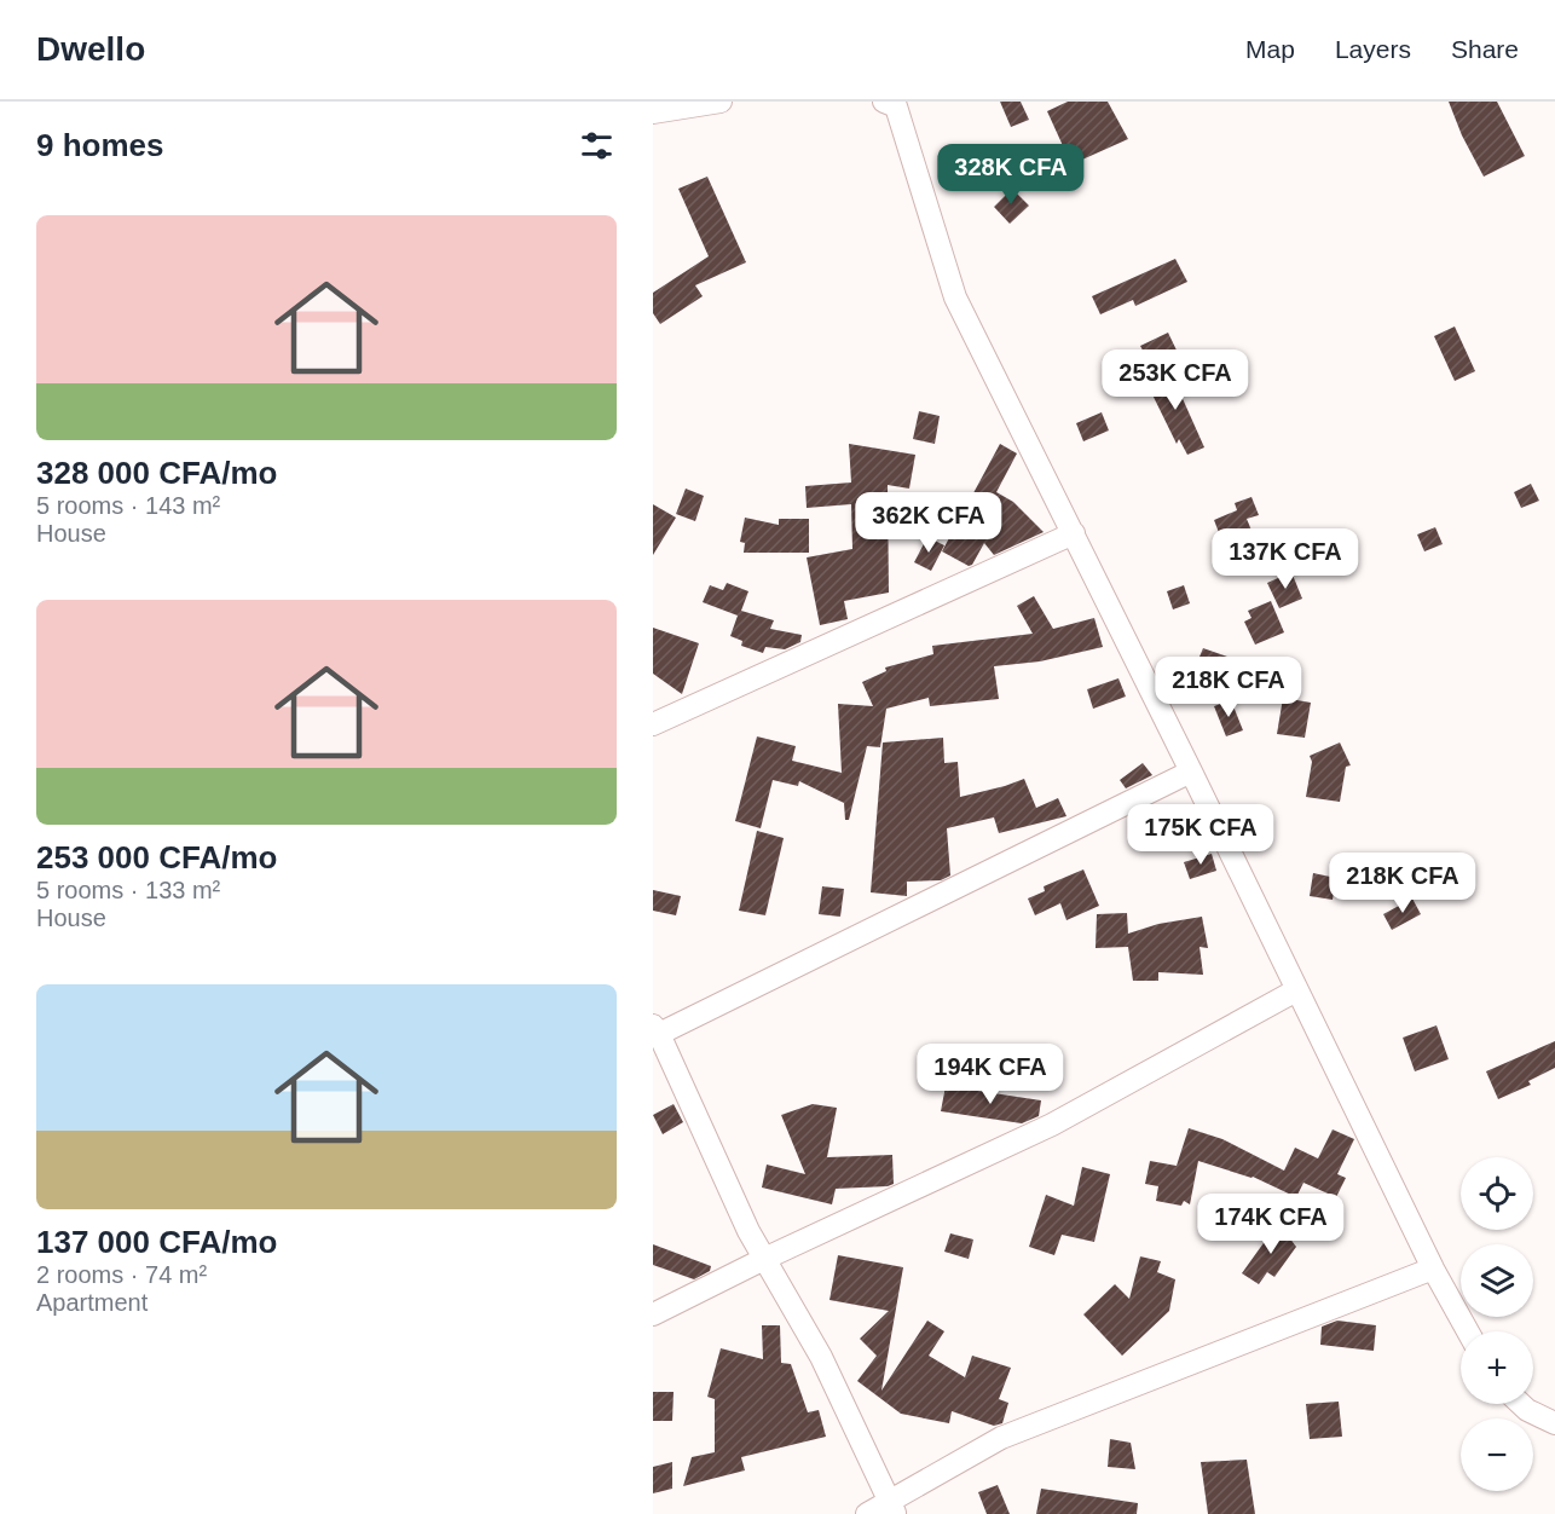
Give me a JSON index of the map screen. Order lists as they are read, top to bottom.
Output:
{
  "page": {
    "header": "Dwello",
    "nav": ["Map", "Layers", "Share"],
    "heading": "9 homes",
    "price": [
      "328K CFA",
      "253K CFA",
      "362K CFA",
      "137K CFA",
      "218K CFA",
      "175K CFA",
      "218K CFA",
      "194K CFA",
      "174K CFA"
    ],
    "list": [
      {
        "name": "328 000 CFA/mo",
        "note": "5 rooms · 143 m² · House"
      },
      {
        "name": "253 000 CFA/mo",
        "note": "5 rooms · 133 m² · House"
      },
      {
        "name": "137 000 CFA/mo",
        "note": "2 rooms · 74 m² · Apartment"
      }
    ],
    "map_buttons": ["+", "−"]
  }
}
